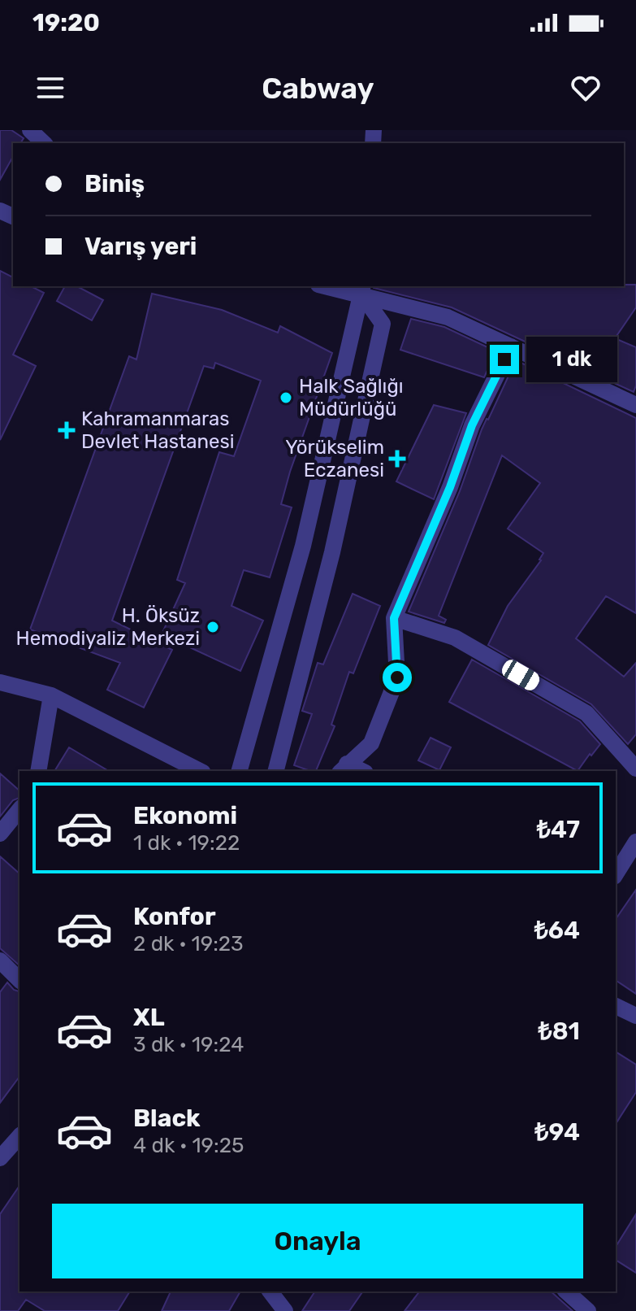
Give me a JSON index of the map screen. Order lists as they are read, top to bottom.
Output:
{
  "places": {
    "other": ["Halk Sağlığı Müdürlüğü", "H. Öksüz Hemodiyaliz Merkezi"],
    "health": ["Kahramanmaras Devlet Hastanesi", "Yörükselim Eczanesi"]
  },
  "page": {
    "status": "19:20",
    "header": "Cabway",
    "banner": ["Biniş", "Varış yeri"],
    "bubble": "1 dk",
    "list": [
      {
        "name": "Ekonomi",
        "note": "1 dk · 19:22",
        "value": "₺47"
      },
      {
        "name": "Konfor",
        "note": "2 dk · 19:23",
        "value": "₺64"
      },
      {
        "name": "XL",
        "note": "3 dk · 19:24",
        "value": "₺81"
      },
      {
        "name": "Black",
        "note": "4 dk · 19:25",
        "value": "₺94"
      }
    ],
    "buttons": "Onayla"
  }
}
